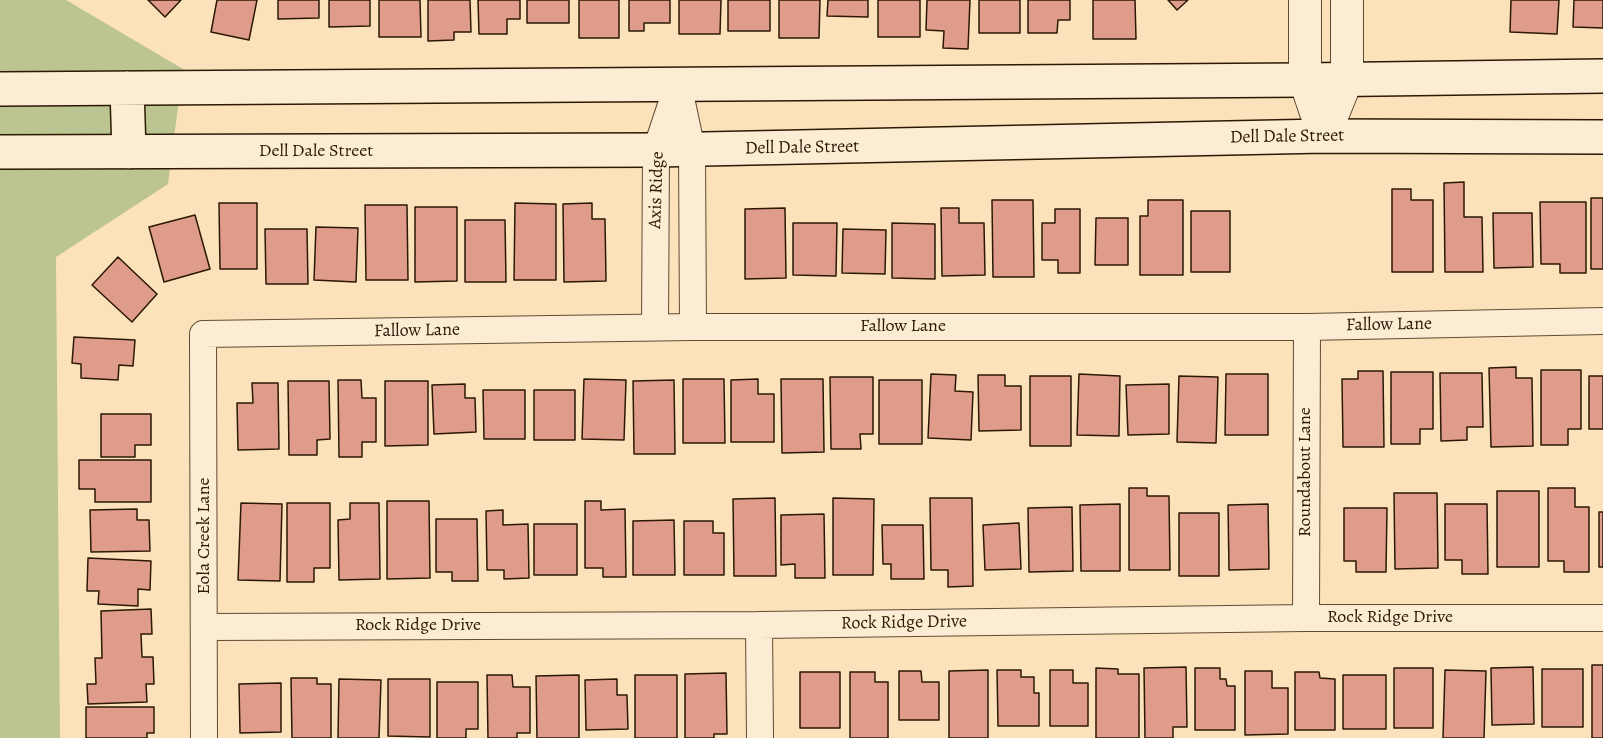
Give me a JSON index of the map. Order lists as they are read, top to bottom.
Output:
{
  "streets": {
    "main road": ["Dell Dale Street"],
    "street": [
      "Axis Ridge",
      "Fallow Lane",
      "Roundabout Lane",
      "Eola Creek Lane",
      "Rock Ridge Drive"
    ]
  },
  "crossings": [
    ["Dell Dale Street", "Axis Ridge"],
    ["Axis Ridge", "Fallow Lane"],
    ["Fallow Lane", "Roundabout Lane"],
    ["Fallow Lane", "Eola Creek Lane"],
    ["Roundabout Lane", "Rock Ridge Drive"],
    ["Eola Creek Lane", "Rock Ridge Drive"]
  ]
}
